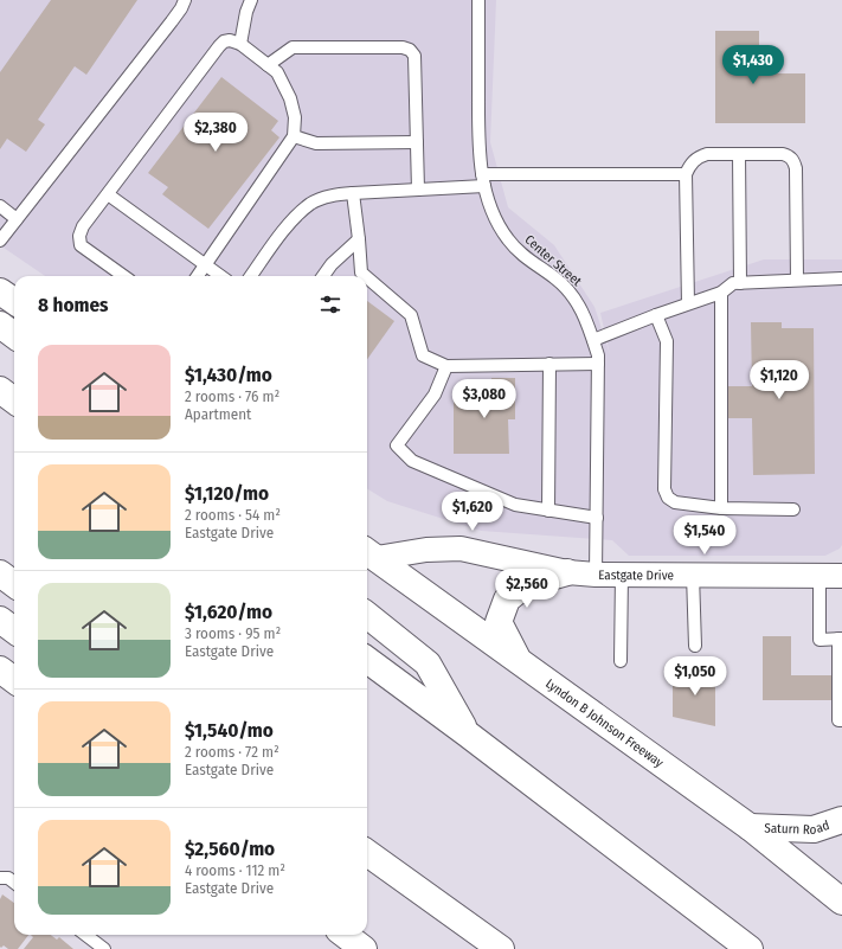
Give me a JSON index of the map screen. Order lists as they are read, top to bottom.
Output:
{
  "streets": {
    "main road": ["Lyndon B Johnson Freeway", "Saturn Road"],
    "street": ["Eastgate Drive"],
    "lane": ["Center Street"]
  },
  "crossings": [
    ["Center Street", "Eastgate Drive"],
    ["Eastgate Drive", "Lyndon B Johnson Freeway"],
    ["Lyndon B Johnson Freeway", "Saturn Road"]
  ],
  "page": {
    "price": [
      "$1,430",
      "$2,380",
      "$1,120",
      "$3,080",
      "$1,620",
      "$1,540",
      "$2,560",
      "$1,050"
    ],
    "heading": "8 homes",
    "list": [
      {
        "name": "$1,430/mo",
        "note": "2 rooms · 76 m² · Apartment"
      },
      {
        "name": "$1,120/mo",
        "note": "2 rooms · 54 m² · Eastgate Drive"
      },
      {
        "name": "$1,620/mo",
        "note": "3 rooms · 95 m² · Eastgate Drive"
      },
      {
        "name": "$1,540/mo",
        "note": "2 rooms · 72 m² · Eastgate Drive"
      },
      {
        "name": "$2,560/mo",
        "note": "4 rooms · 112 m² · Eastgate Drive"
      }
    ]
  }
}
